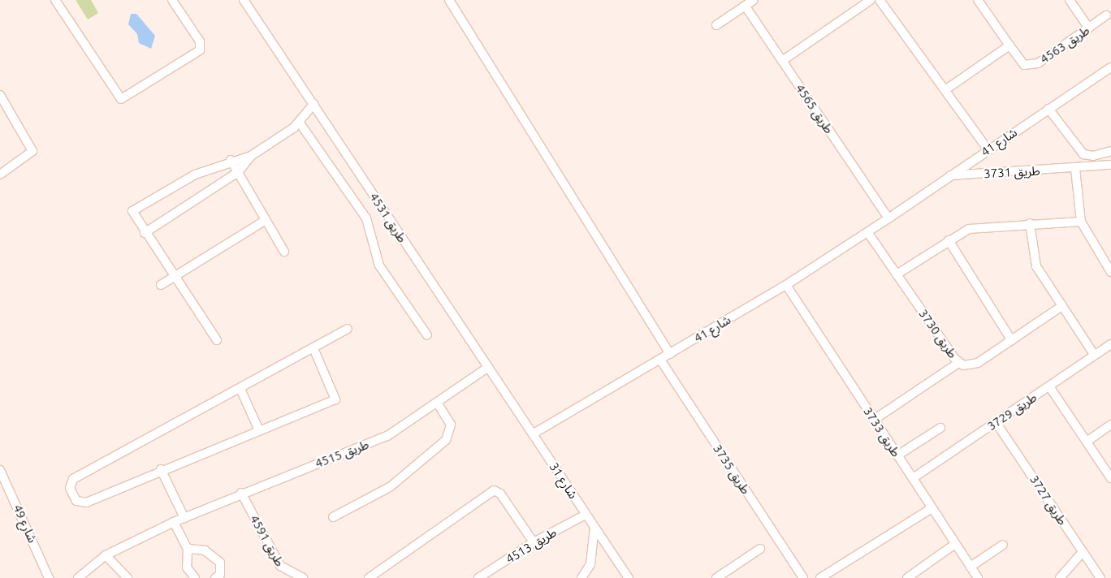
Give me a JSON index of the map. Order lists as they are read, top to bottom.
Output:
{
  "streets": {
    "street": [
      "طريق 4563",
      "طريق 4565",
      "شارع 41",
      "طريق 3731",
      "طريق 4531",
      "طريق 3730",
      "طريق 3729",
      "طريق 3733",
      "طريق 4515",
      "طريق 3735",
      "شارع 31",
      "طريق 3727",
      "شارع 49",
      "طريق 4591",
      "طريق 4513"
    ]
  },
  "crossings": [
    ["طريق 4565", "شارع 41"],
    ["شارع 41", "طريق 3731"],
    ["شارع 41", "طريق 4531"],
    ["شارع 41", "طريق 3730"],
    ["شارع 41", "طريق 3733"],
    ["شارع 41", "طريق 3735"],
    ["شارع 41", "شارع 31"],
    ["طريق 4531", "طريق 4515"],
    ["طريق 4531", "شارع 31"],
    ["طريق 3729", "طريق 3733"],
    ["طريق 3729", "طريق 3727"],
    ["طريق 4515", "طريق 4591"],
    ["شارع 31", "طريق 4513"]
  ]
}
